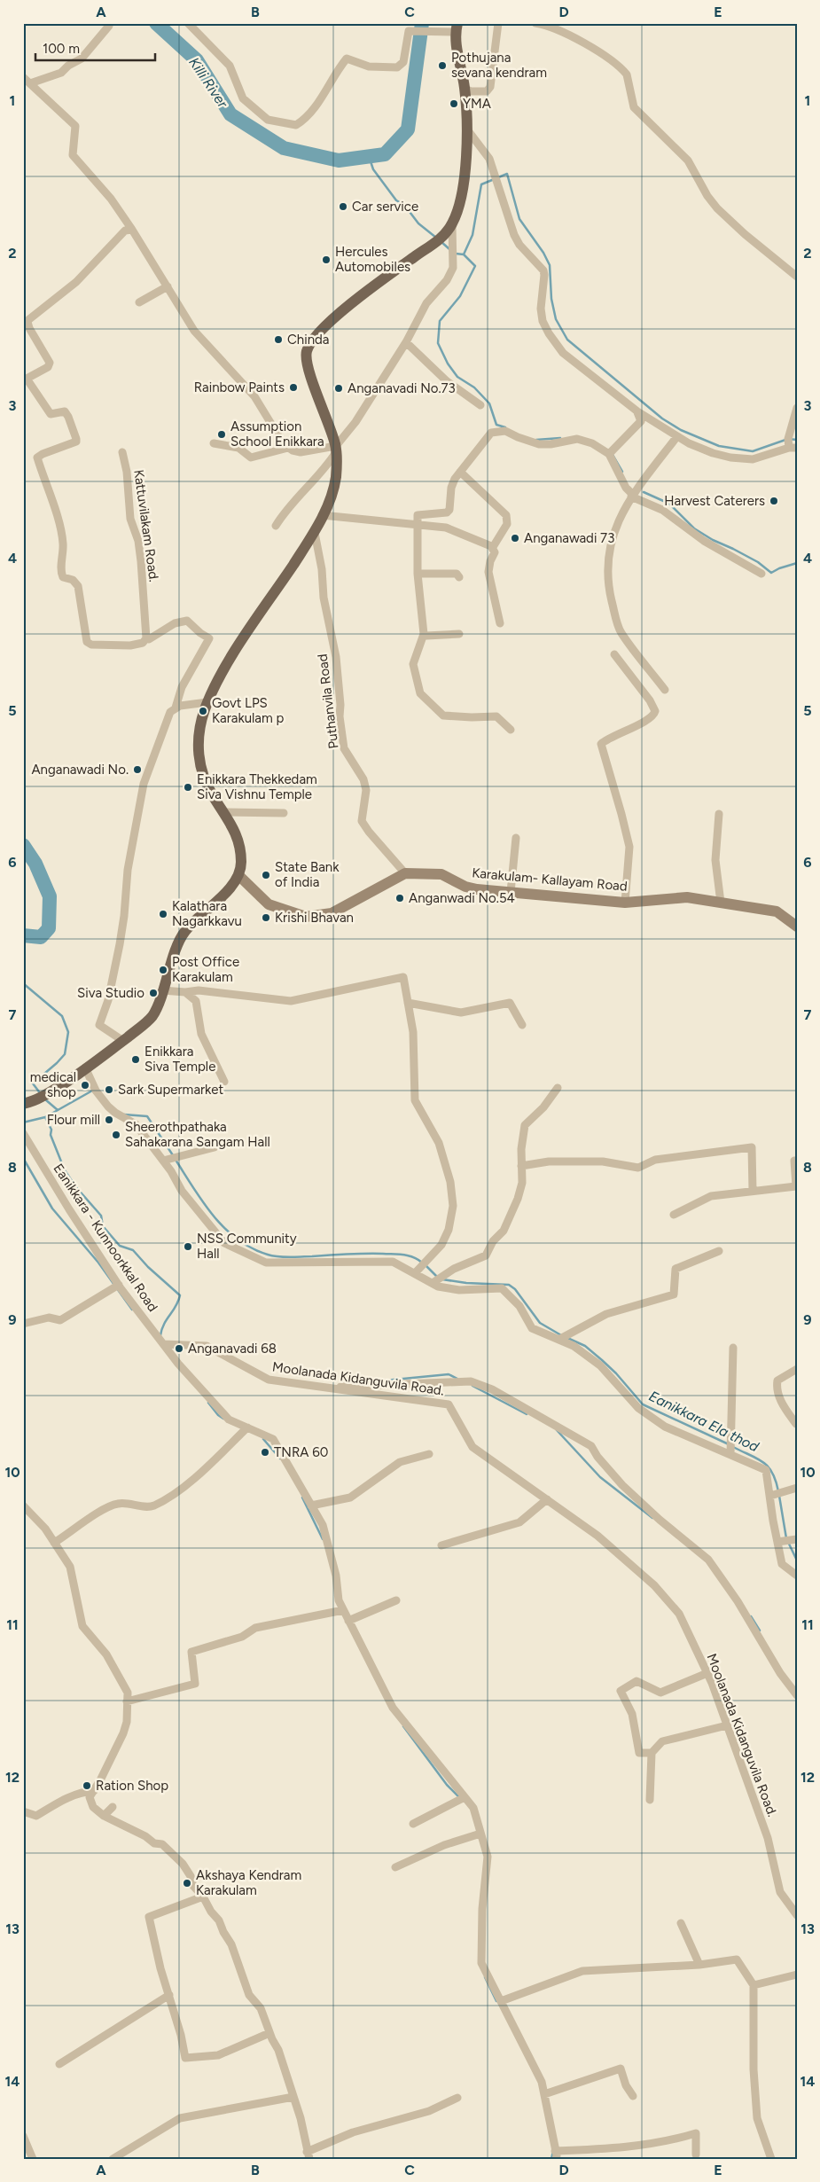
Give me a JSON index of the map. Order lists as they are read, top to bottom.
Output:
{
  "streets": {
    "street": [
      "Kattuvilakam Road.",
      "Puthanvila Road",
      "Karakulam- Kallayam Road",
      "Eanikkara - Kunnoorkkal Road",
      "Moolanada Kidanguvila Road."
    ]
  },
  "crossings": [
    ["Puthanvila Road", "Karakulam- Kallayam Road"],
    ["Eanikkara - Kunnoorkkal Road", "Moolanada Kidanguvila Road."]
  ],
  "water": ["Killi River", "Eanikkara Ela thod"],
  "places": [
    "Pothujana sevana kendram",
    "YMA",
    "Car service",
    "Hercules Automobiles",
    "Chinda",
    "Rainbow Paints",
    "Anganavadi No.73",
    "Assumption School Enikkara",
    "Harvest Caterers",
    "Anganawadi 73",
    "Govt LPS Karakulam p",
    "Anganawadi No.",
    "Enikkara Thekkedam Siva Vishnu Temple",
    "State Bank of India",
    "Anganwadi No.54",
    "Kalathara Nagarkkavu",
    "Krishi Bhavan",
    "Post Office Karakulam",
    "Siva Studio",
    "Enikkara Siva Temple",
    "medical shop",
    "Sark Supermarket",
    "Flour mill",
    "Sheerothpathaka Sahakarana Sangam Hall",
    "NSS Community Hall",
    "Anganavadi 68",
    "TNRA 60",
    "Ration Shop",
    "Akshaya Kendram Karakulam"
  ],
  "scale_bar": "100 m",
  "grid": {
    "columns": [
      "A",
      "B",
      "C",
      "D",
      "E"
    ],
    "rows": [
      "1",
      "2",
      "3",
      "4",
      "5",
      "6",
      "7",
      "8",
      "9",
      "10",
      "11",
      "12",
      "13",
      "14"
    ]
  }
}
